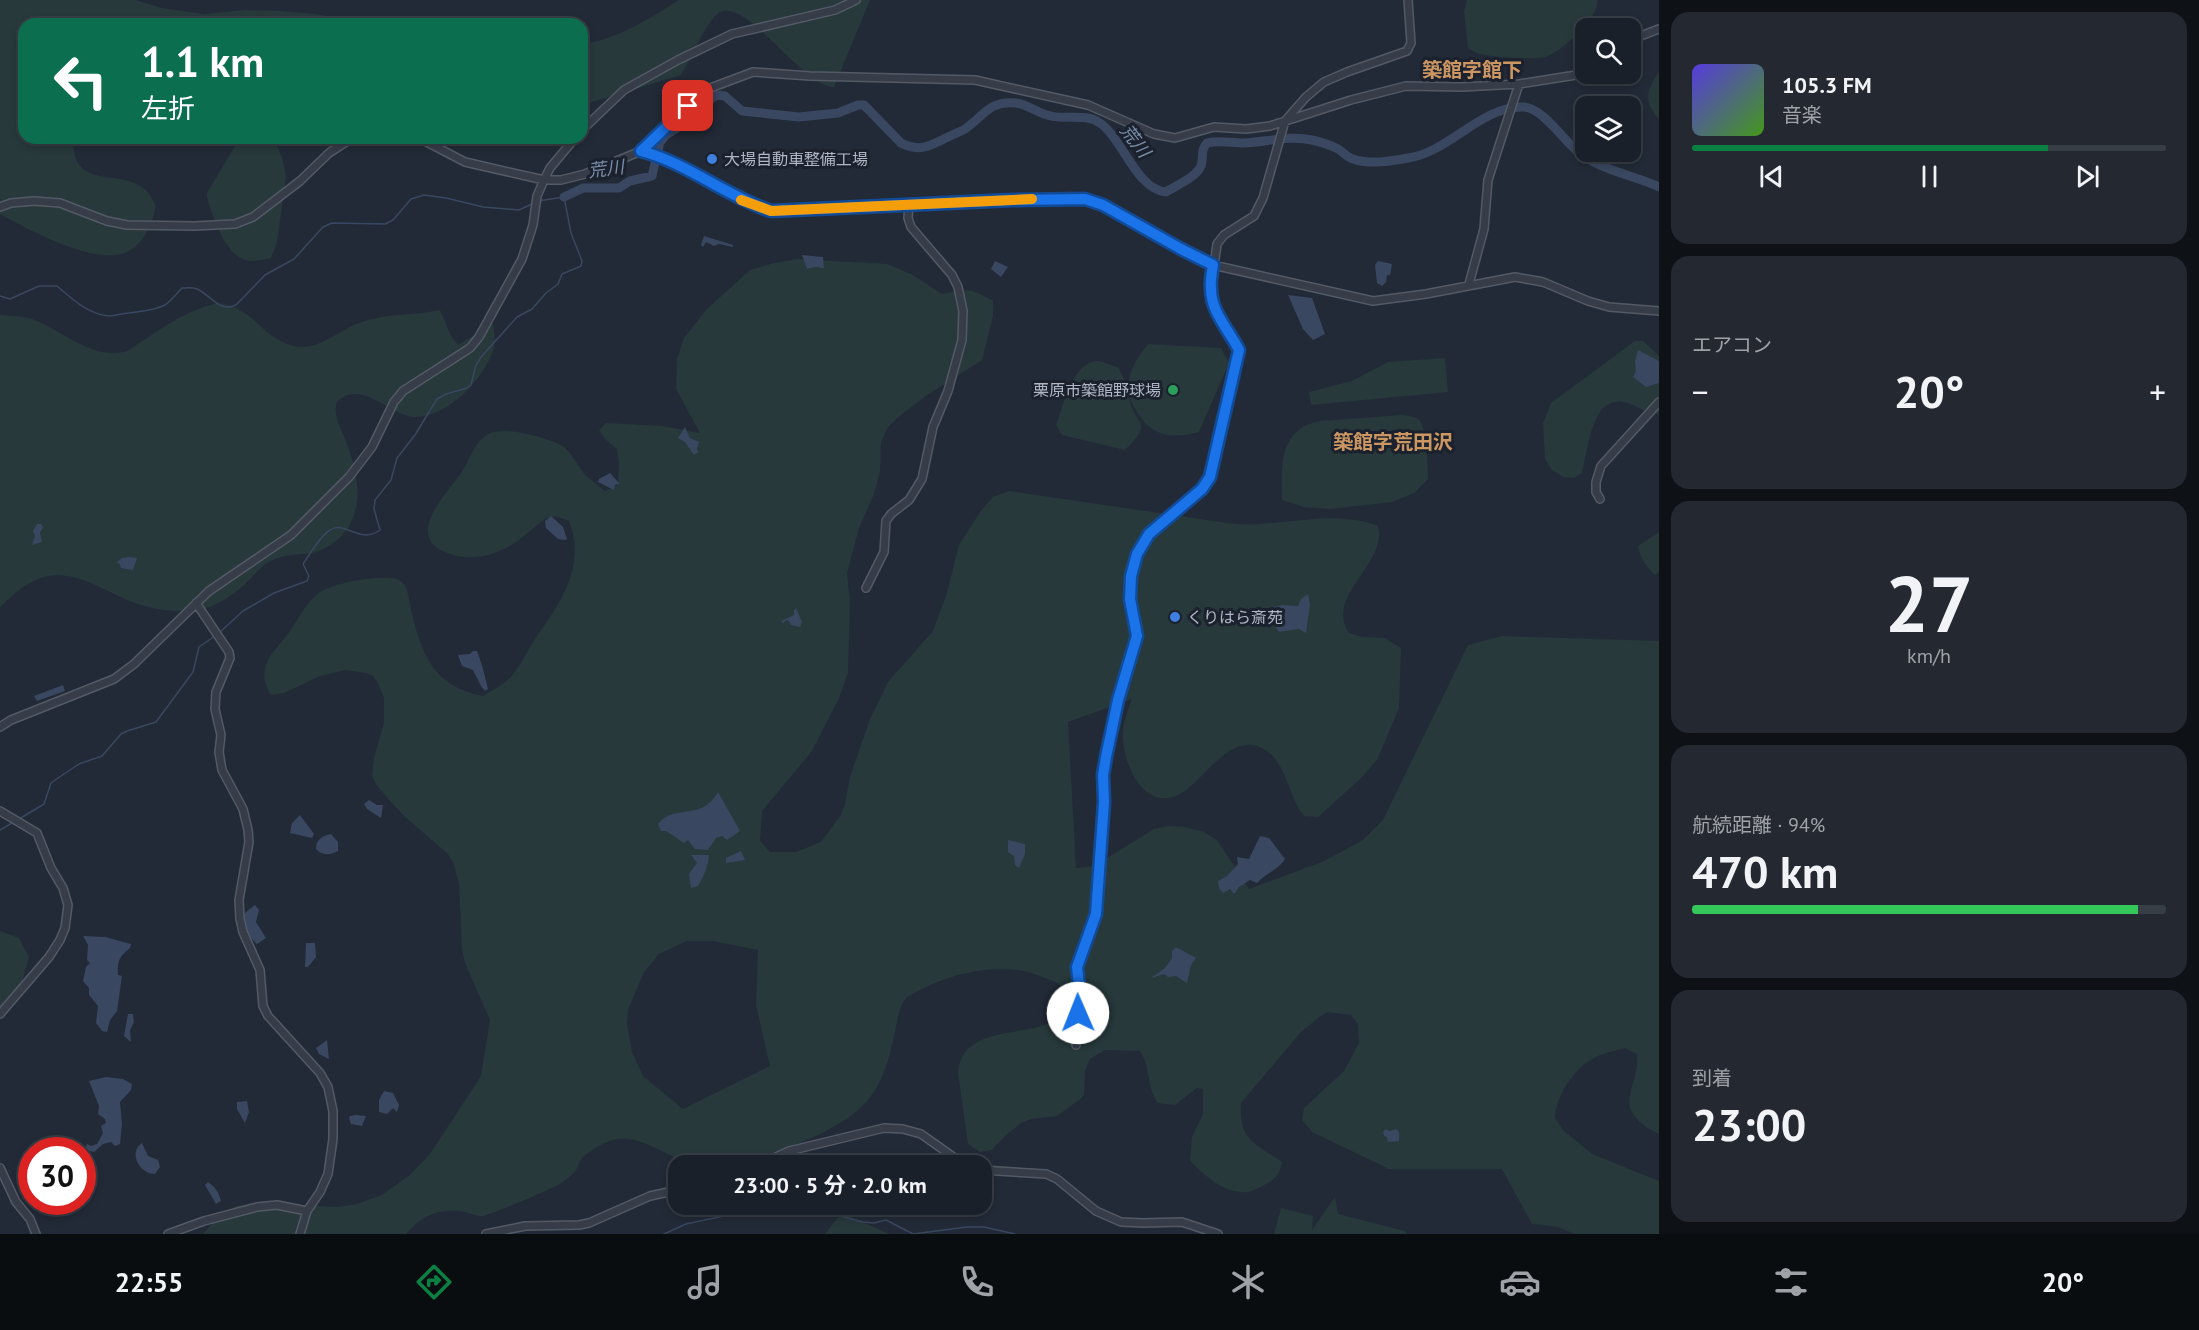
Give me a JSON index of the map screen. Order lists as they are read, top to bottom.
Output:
{
  "districts": ["築館字館下", "築館字荒田沢"],
  "water": ["荒川"],
  "places": ["大場自動車整備工場", "栗原市築館野球場", "くりはら斎苑"],
  "page": {
    "turn": ["1.1 km", "左折"],
    "song": ["105.3 FM", "音楽"],
    "tile": [
      "エアコン",
      ["27", "km/h"],
      ["航続距離 · 94%", "470 km"],
      ["到着", "23:00"]
    ],
    "heat": ["−", "20°", "+"],
    "limit": "30",
    "trip": "23:00 · 5 分 · 2.0 km",
    "tabs": ["22:55", "20°"]
  }
}
